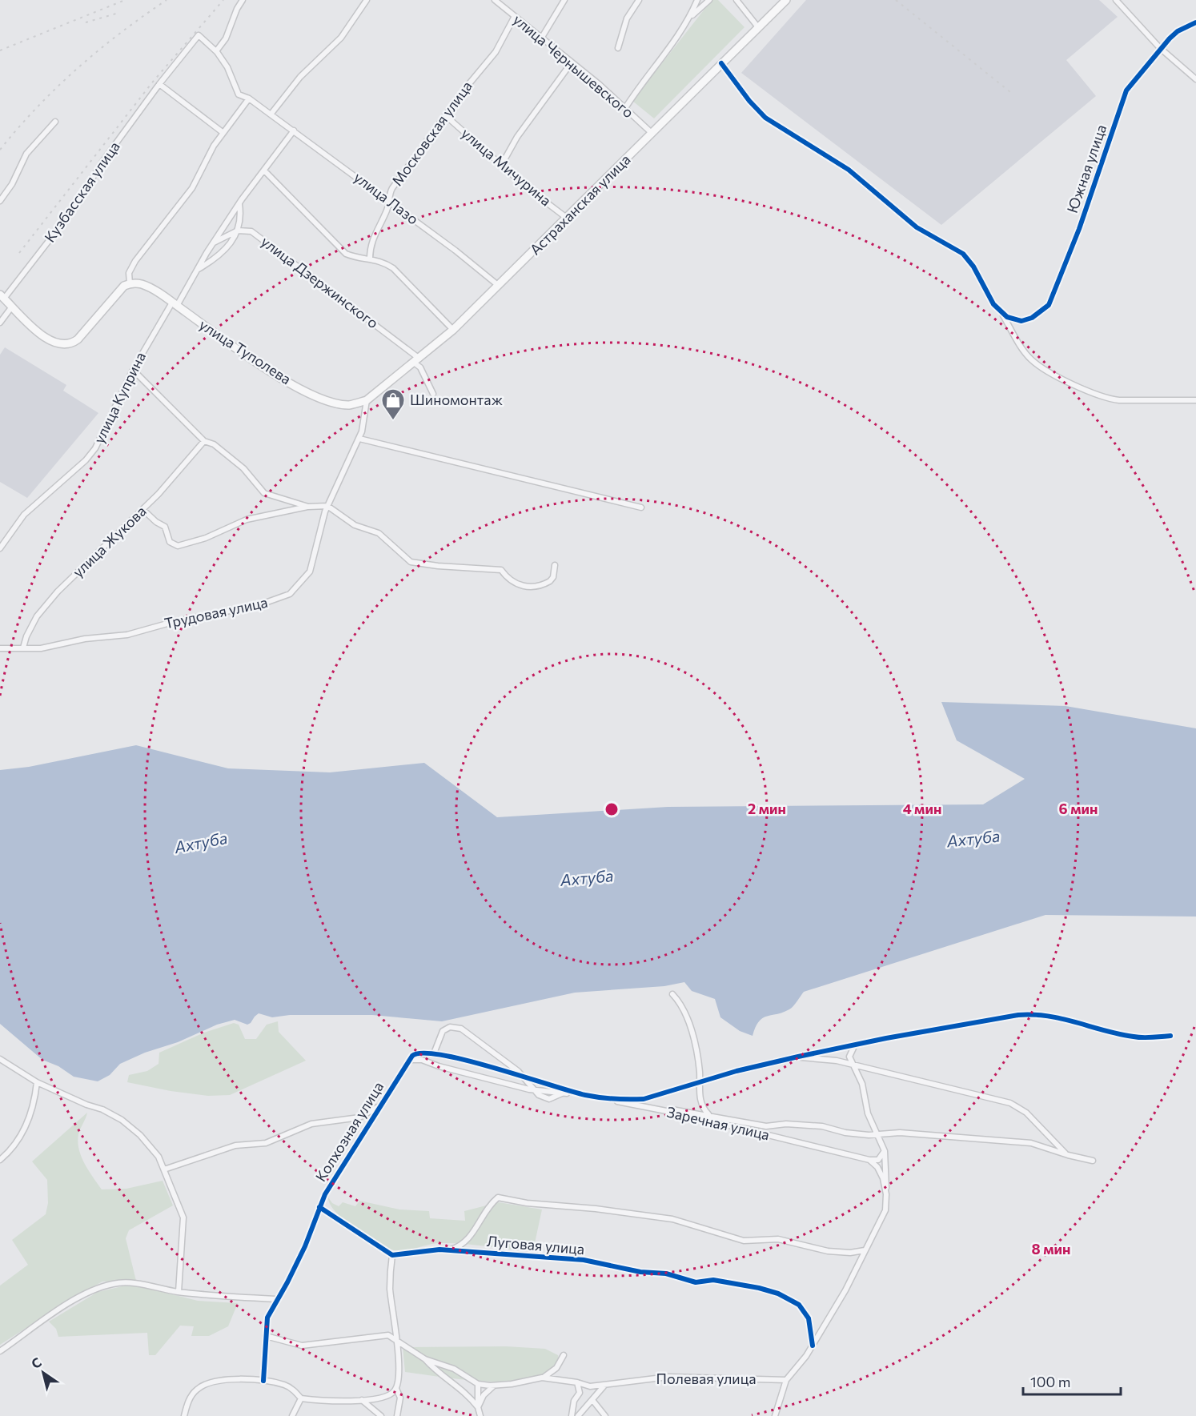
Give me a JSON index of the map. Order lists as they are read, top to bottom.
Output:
{
  "streets": {
    "main road": ["Астраханская улица", "улица Туполева"],
    "street": [
      "улица Чернышевского",
      "Московская улица",
      "улица Мичурина",
      "Южная улица",
      "Кузбасская улица",
      "улица Лазо",
      "улица Дзержинского",
      "улица Куприна",
      "улица Жукова",
      "Трудовая улица",
      "Заречная улица",
      "Колхозная улица",
      "Луговая улица",
      "Полевая улица"
    ]
  },
  "crossings": [
    ["улица Чернышевского", "Московская улица"],
    ["улица Чернышевского", "Астраханская улица"],
    ["Московская улица", "улица Мичурина"],
    ["Московская улица", "улица Лазо"],
    ["улица Мичурина", "Астраханская улица"],
    ["Кузбасская улица", "улица Лазо"],
    ["улица Лазо", "Астраханская улица"],
    ["улица Лазо", "улица Куприна"],
    ["Астраханская улица", "улица Дзержинского"],
    ["Астраханская улица", "улица Туполева"],
    ["Астраханская улица", "Трудовая улица"],
    ["улица Дзержинского", "улица Куприна"],
    ["улица Туполева", "улица Куприна"],
    ["улица Туполева", "Трудовая улица"],
    ["улица Жукова", "Трудовая улица"],
    ["Заречная улица", "Колхозная улица"],
    ["Колхозная улица", "Полевая улица"]
  ],
  "water": ["Ахтуба"],
  "places": {
    "shop": ["Шиномонтаж"]
  },
  "scale_bar": "100 m",
  "north": "top left",
  "rings": [
    "2 мин",
    "4 мин",
    "6 мин",
    "8 мин"
  ]
}
